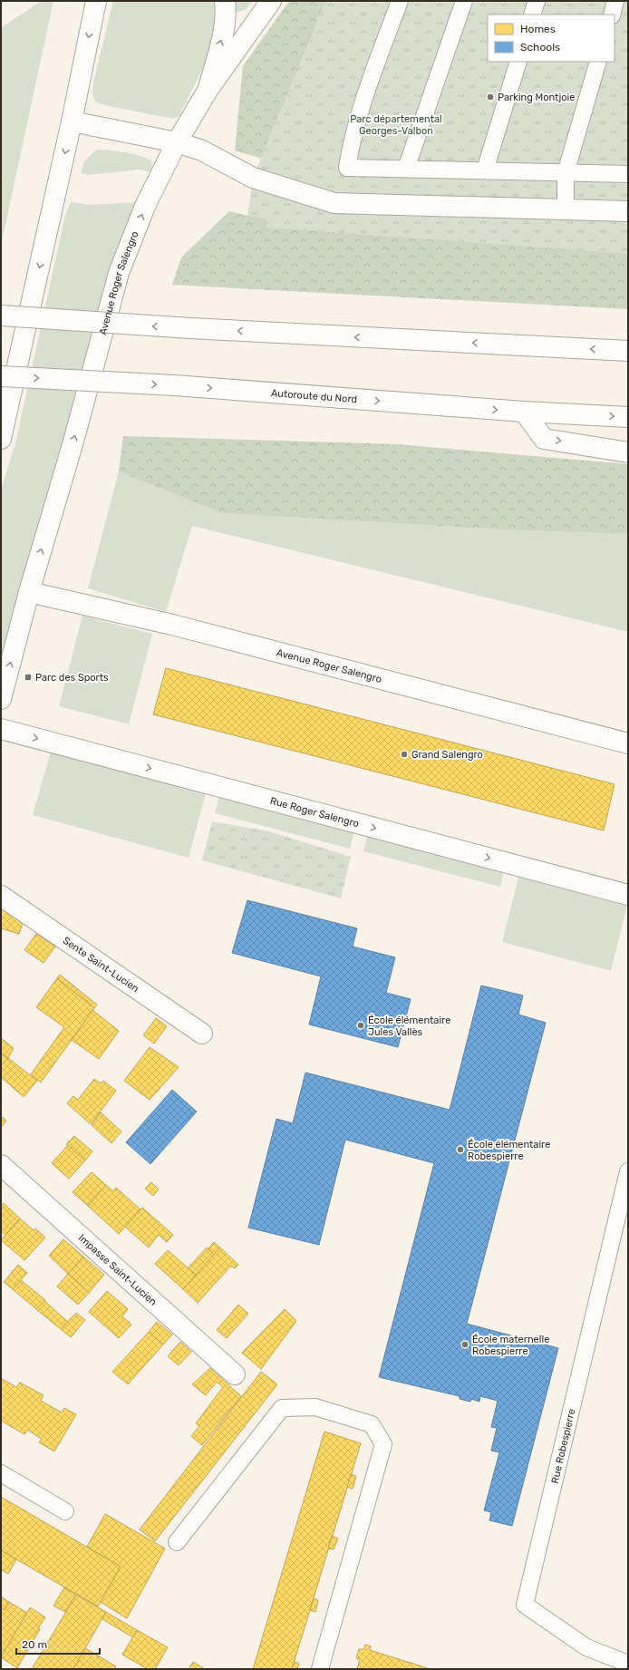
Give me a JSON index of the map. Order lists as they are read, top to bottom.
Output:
{
  "streets": {
    "main road": [
      "Avenue Roger Salengro",
      "Autoroute du Nord",
      "Rue Roger Salengro",
      "Sente Saint-Lucien",
      "Impasse Saint-Lucien"
    ],
    "lane": ["Rue Robespierre"]
  },
  "one_way": ["Rue Roger Salengro"],
  "parks": ["Parc départemental Georges-Valbon"],
  "places": {
    "other": [
      "Parking Montjoie",
      "Grand Salengro",
      "École élémentaire Jules Vallès",
      "École élémentaire Robespierre",
      "École maternelle Robespierre"
    ],
    "transit": ["Parc des Sports"]
  },
  "legend": ["Homes", "Schools"],
  "scale_bar": "20 m"
}
